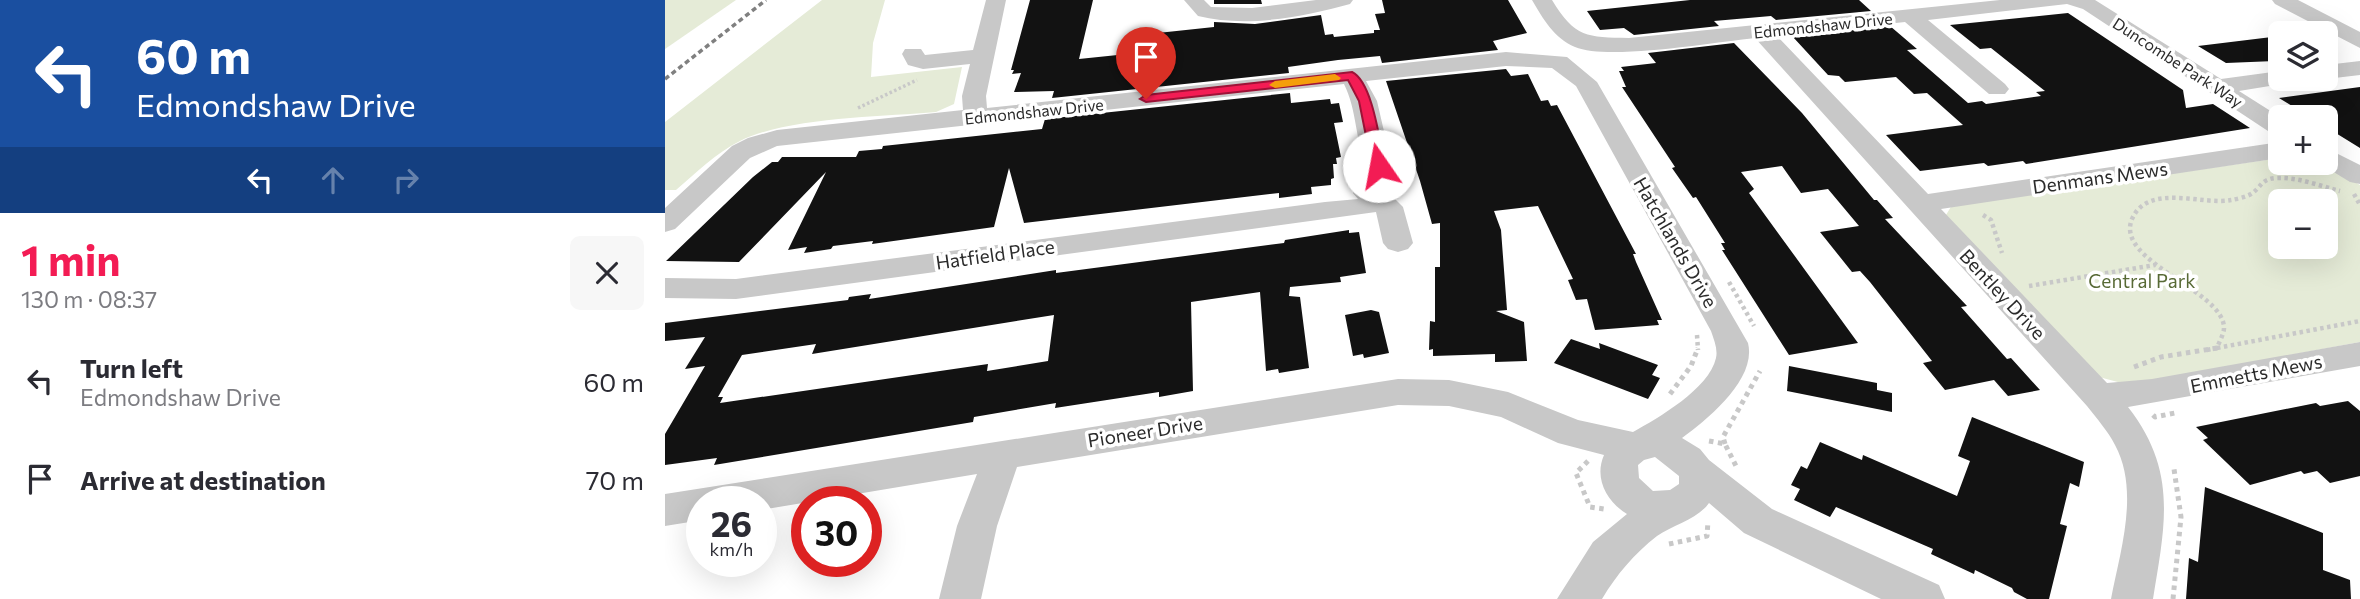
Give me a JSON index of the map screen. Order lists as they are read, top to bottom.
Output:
{
  "streets": {
    "street": [
      "Edmondshaw Drive",
      "Duncombe Park Way",
      "Denmans Mews",
      "Hatchlands Drive",
      "Hatfield Place",
      "Bentley Drive",
      "Emmetts Mews",
      "Pioneer Drive"
    ]
  },
  "crossings": [
    ["Edmondshaw Drive", "Hatchlands Drive"],
    ["Edmondshaw Drive", "Bentley Drive"],
    ["Denmans Mews", "Bentley Drive"],
    ["Hatchlands Drive", "Pioneer Drive"],
    ["Bentley Drive", "Emmetts Mews"]
  ],
  "parks": ["Central Park"],
  "page": {
    "turn": ["60 m", "Edmondshaw Drive"],
    "map_buttons": ["+", "−"],
    "heading": ["1 min", "130 m · 08:37"],
    "list": [
      {
        "name": "Turn left",
        "note": "Edmondshaw Drive",
        "value": "60 m"
      },
      {
        "name": "Arrive at destination",
        "value": "70 m"
      }
    ],
    "speed": "26 km/h",
    "limit": "30"
  }
}
